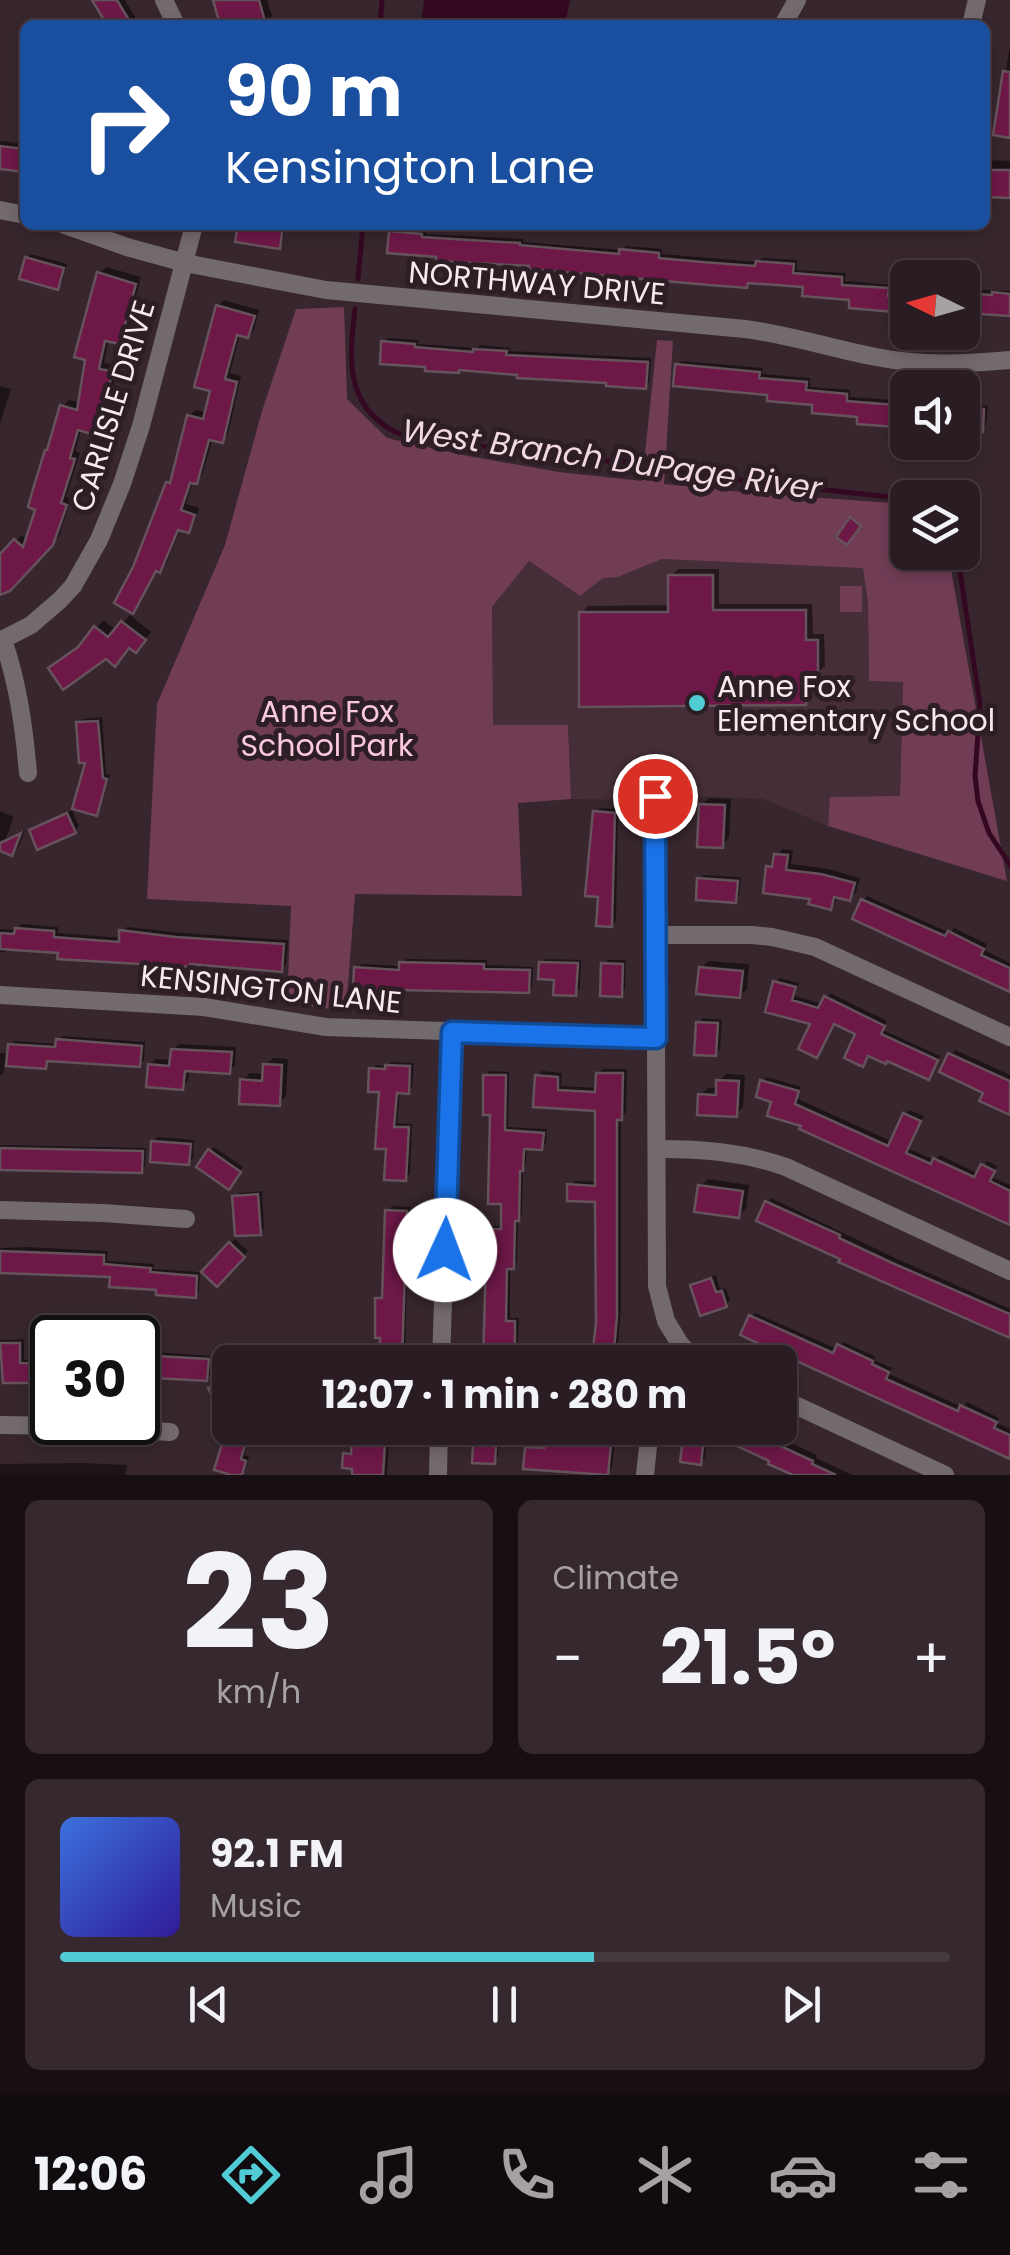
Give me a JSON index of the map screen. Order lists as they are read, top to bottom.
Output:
{
  "streets": {
    "street": ["NORTHWAY DRIVE", "CARLISLE DRIVE", "KENSINGTON LANE"]
  },
  "crossings": [
    ["NORTHWAY DRIVE", "CARLISLE DRIVE"]
  ],
  "water": ["West Branch DuPage River"],
  "parks": ["Anne Fox School Park"],
  "places": ["Anne Fox Elementary School"],
  "north": "left",
  "page": {
    "turn": ["90 m", "Kensington Lane"],
    "limit": "30",
    "trip": "12:07 · 1 min · 280 m",
    "tile": [
      ["23", "km/h"],
      "Climate"
    ],
    "heat": ["−", "21.5°", "+"],
    "song": ["92.1 FM", "Music"],
    "tabs": "12:06"
  }
}
